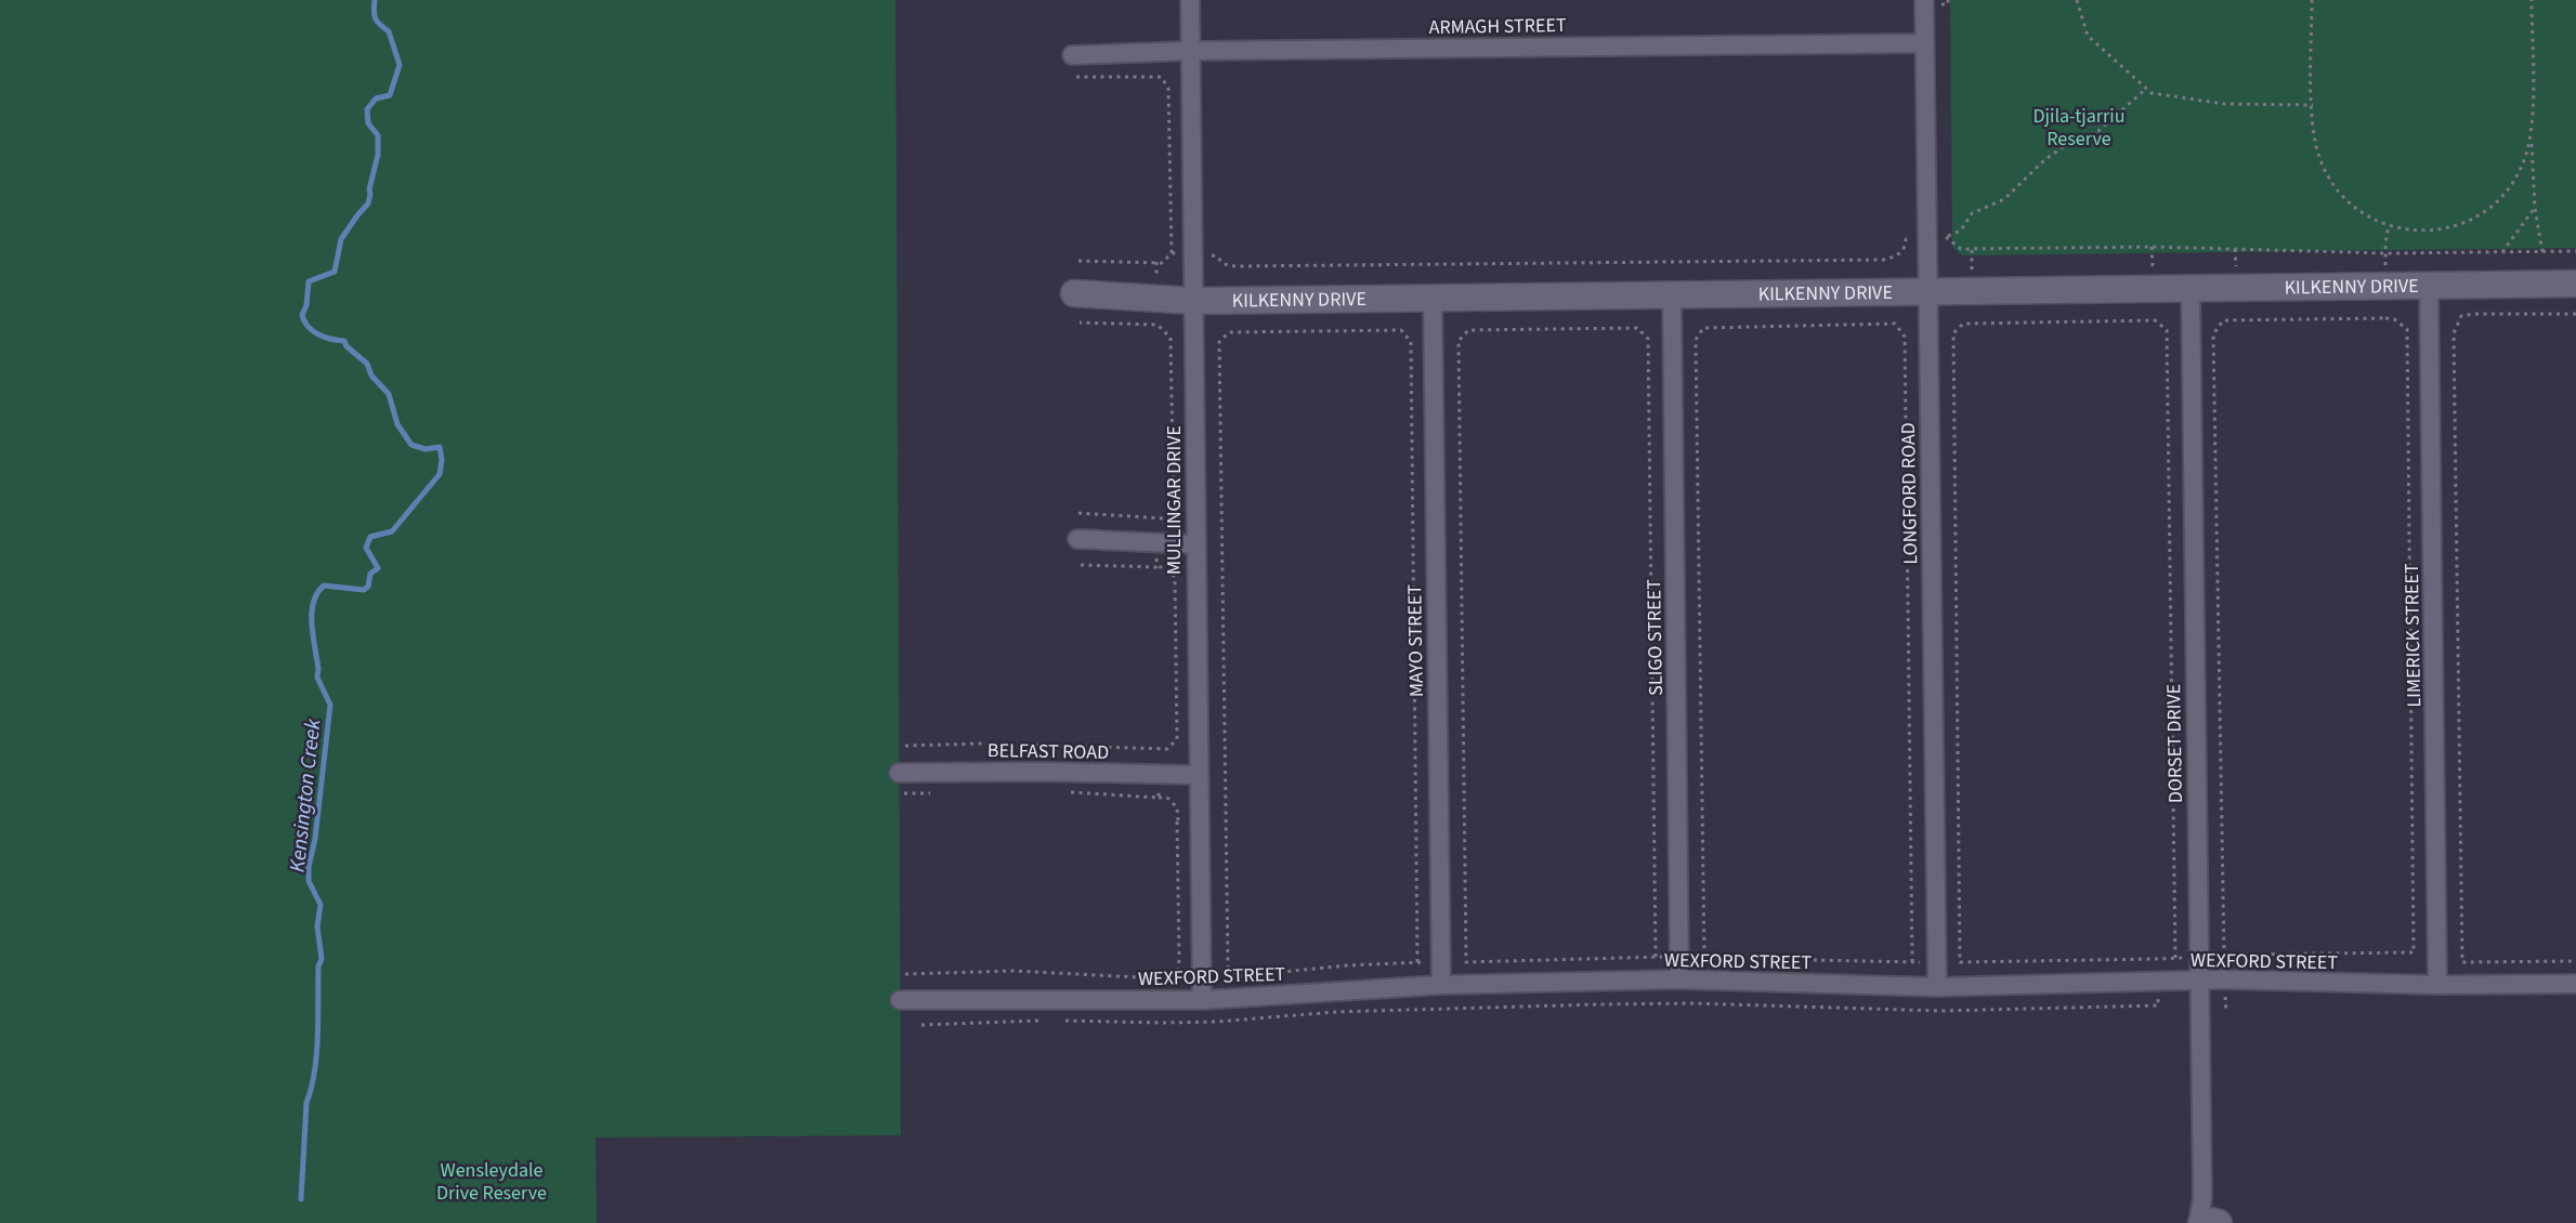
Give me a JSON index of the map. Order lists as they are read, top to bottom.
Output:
{
  "streets": {
    "street": [
      "ARMAGH STREET",
      "KILKENNY DRIVE",
      "LONGFORD ROAD",
      "MULLINGAR DRIVE",
      "LIMERICK STREET",
      "SLIGO STREET",
      "MAYO STREET",
      "DORSET DRIVE",
      "BELFAST ROAD",
      "WEXFORD STREET"
    ]
  },
  "crossings": [
    ["ARMAGH STREET", "LONGFORD ROAD"],
    ["ARMAGH STREET", "MULLINGAR DRIVE"],
    ["KILKENNY DRIVE", "LONGFORD ROAD"],
    ["KILKENNY DRIVE", "MULLINGAR DRIVE"],
    ["KILKENNY DRIVE", "LIMERICK STREET"],
    ["KILKENNY DRIVE", "SLIGO STREET"],
    ["KILKENNY DRIVE", "MAYO STREET"],
    ["KILKENNY DRIVE", "DORSET DRIVE"],
    ["LONGFORD ROAD", "WEXFORD STREET"],
    ["MULLINGAR DRIVE", "BELFAST ROAD"],
    ["MULLINGAR DRIVE", "WEXFORD STREET"],
    ["LIMERICK STREET", "WEXFORD STREET"],
    ["SLIGO STREET", "WEXFORD STREET"],
    ["MAYO STREET", "WEXFORD STREET"],
    ["DORSET DRIVE", "WEXFORD STREET"]
  ],
  "water": ["Kensington Creek"],
  "parks": ["Djila-tjarriu Reserve", "Wensleydale Drive Reserve"]
}
